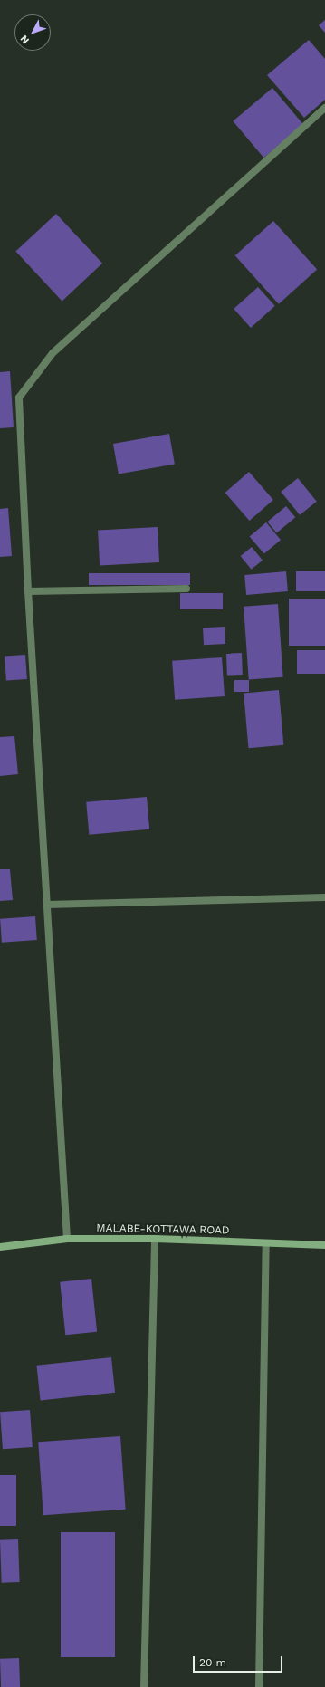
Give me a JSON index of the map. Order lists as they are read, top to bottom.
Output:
{
  "streets": {
    "main road": ["MALABE-KOTTAWA ROAD"]
  },
  "scale_bar": "20 m",
  "north": "bottom left"
}
